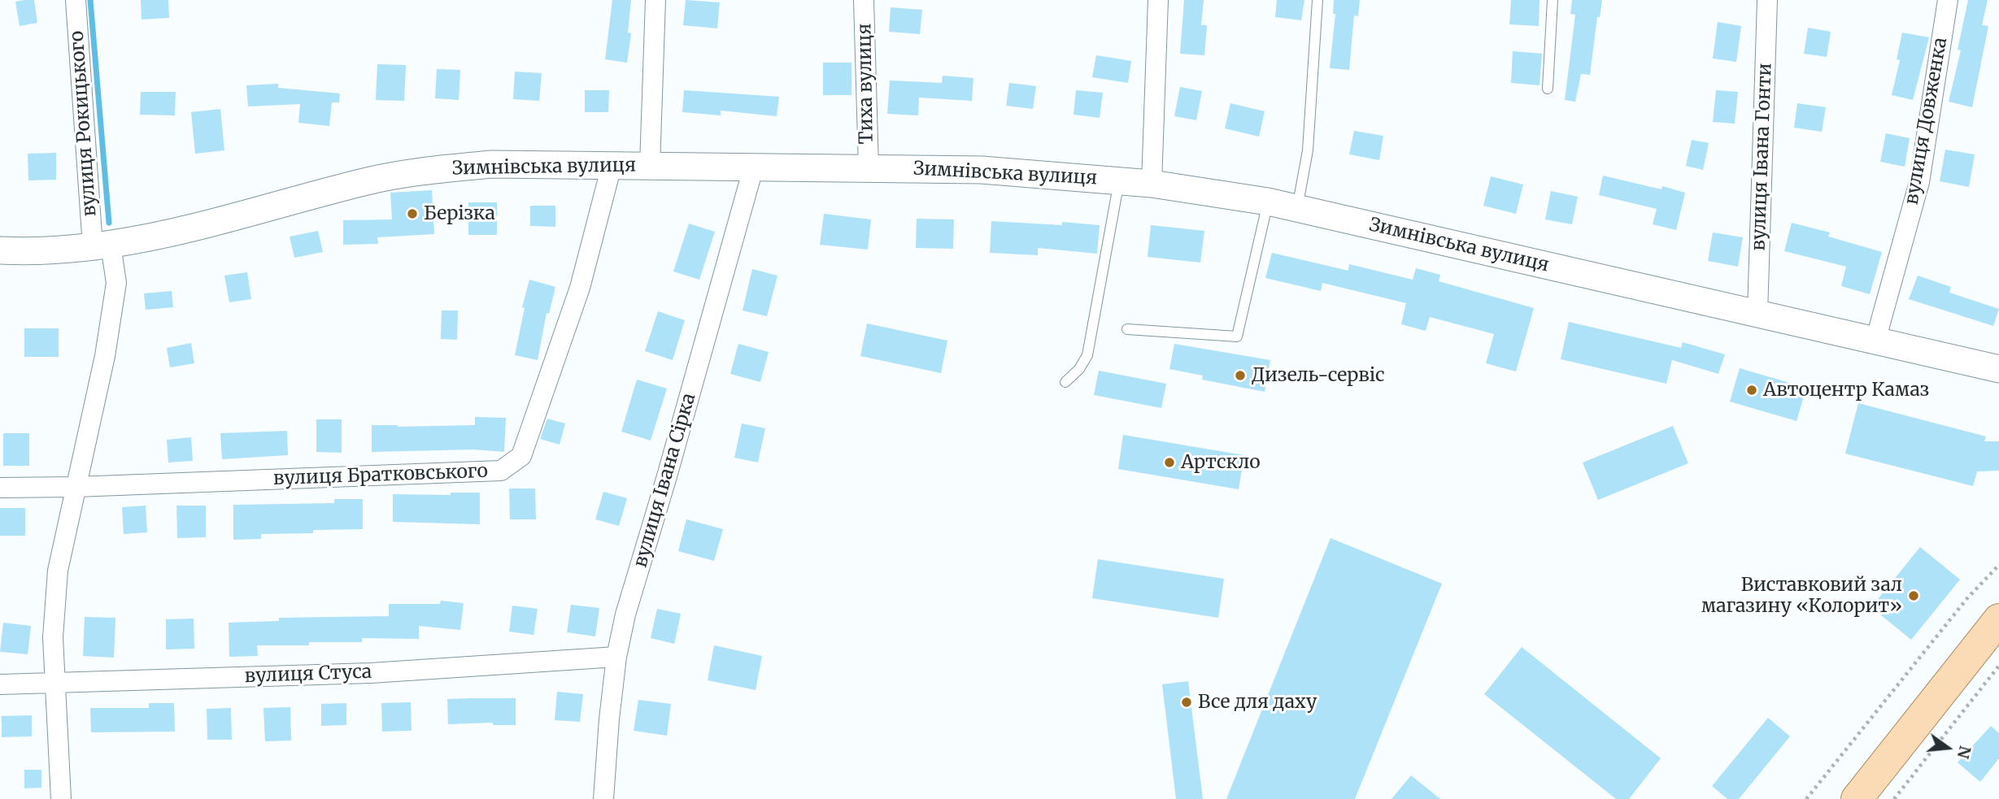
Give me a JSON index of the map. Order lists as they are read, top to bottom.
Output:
{
  "streets": {
    "main road": ["Зимнівська вулиця"],
    "street": [
      "Тиха вулиця",
      "вулиця Довженка",
      "вулиця Рокицького",
      "вулиця Івана Гонти",
      "вулиця Братковського",
      "вулиця Івана Сірка",
      "вулиця Стуса"
    ]
  },
  "crossings": [
    ["Тиха вулиця", "Зимнівська вулиця"],
    ["вулиця Довженка", "Зимнівська вулиця"],
    ["вулиця Рокицького", "Зимнівська вулиця"],
    ["вулиця Рокицького", "вулиця Братковського"],
    ["вулиця Рокицького", "вулиця Стуса"],
    ["вулиця Івана Гонти", "Зимнівська вулиця"],
    ["Зимнівська вулиця", "вулиця Братковського"],
    ["Зимнівська вулиця", "вулиця Івана Сірка"],
    ["вулиця Івана Сірка", "вулиця Стуса"]
  ],
  "places": [
    "Берізка",
    "Дизель-сервіс",
    "Автоцентр Камаз",
    "Артскло",
    "Виставковий зал магазину «Колорит»",
    "Все для даху"
  ],
  "north": "right"
}
